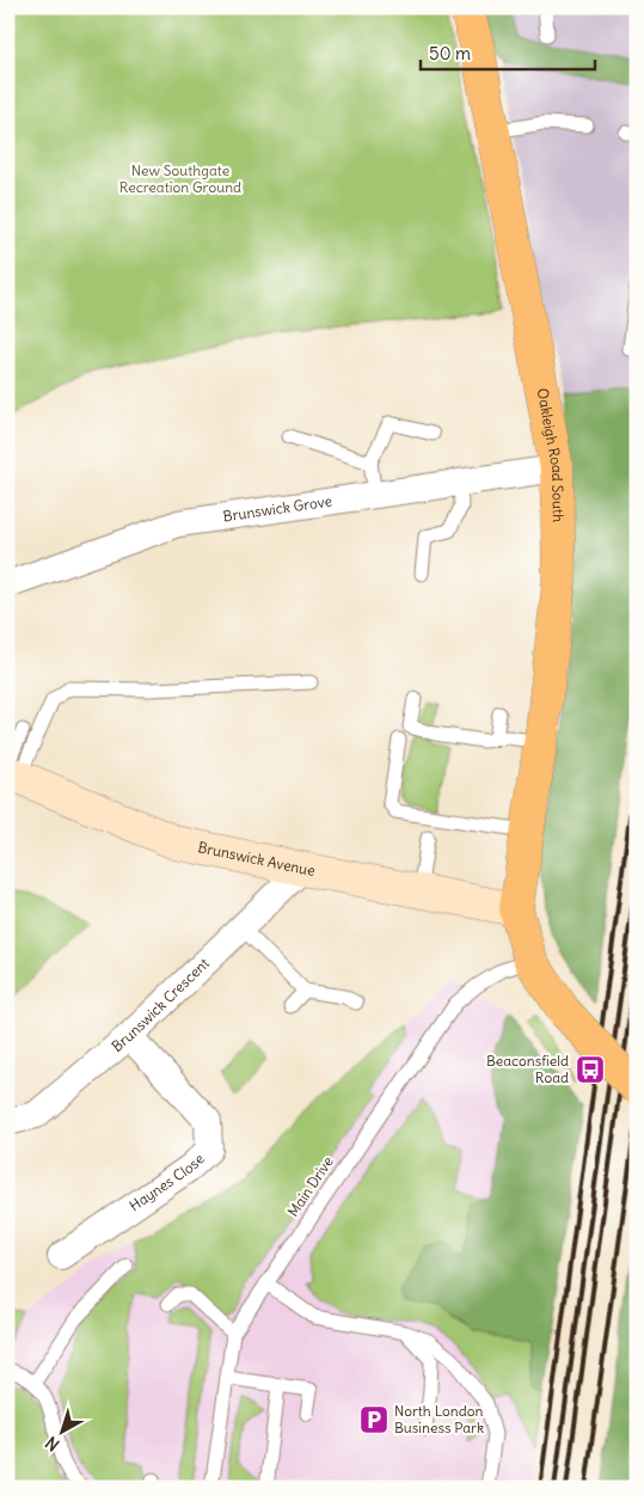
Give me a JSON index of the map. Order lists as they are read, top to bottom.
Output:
{
  "streets": {
    "main road": ["Oakleigh Road South"],
    "street": [
      "Brunswick Grove",
      "Brunswick Avenue",
      "Brunswick Crescent",
      "Haynes Close"
    ],
    "lane": ["Main Drive"]
  },
  "crossings": [
    ["Oakleigh Road South", "Brunswick Grove"],
    ["Oakleigh Road South", "Brunswick Avenue"],
    ["Brunswick Avenue", "Brunswick Crescent"],
    ["Brunswick Crescent", "Haynes Close"]
  ],
  "parks": ["New Southgate Recreation Ground"],
  "places": {
    "bus stop": ["Beaconsfield Road"],
    "parking": ["North London Business Park"]
  },
  "scale_bar": "50 m",
  "north": "bottom left"
}
